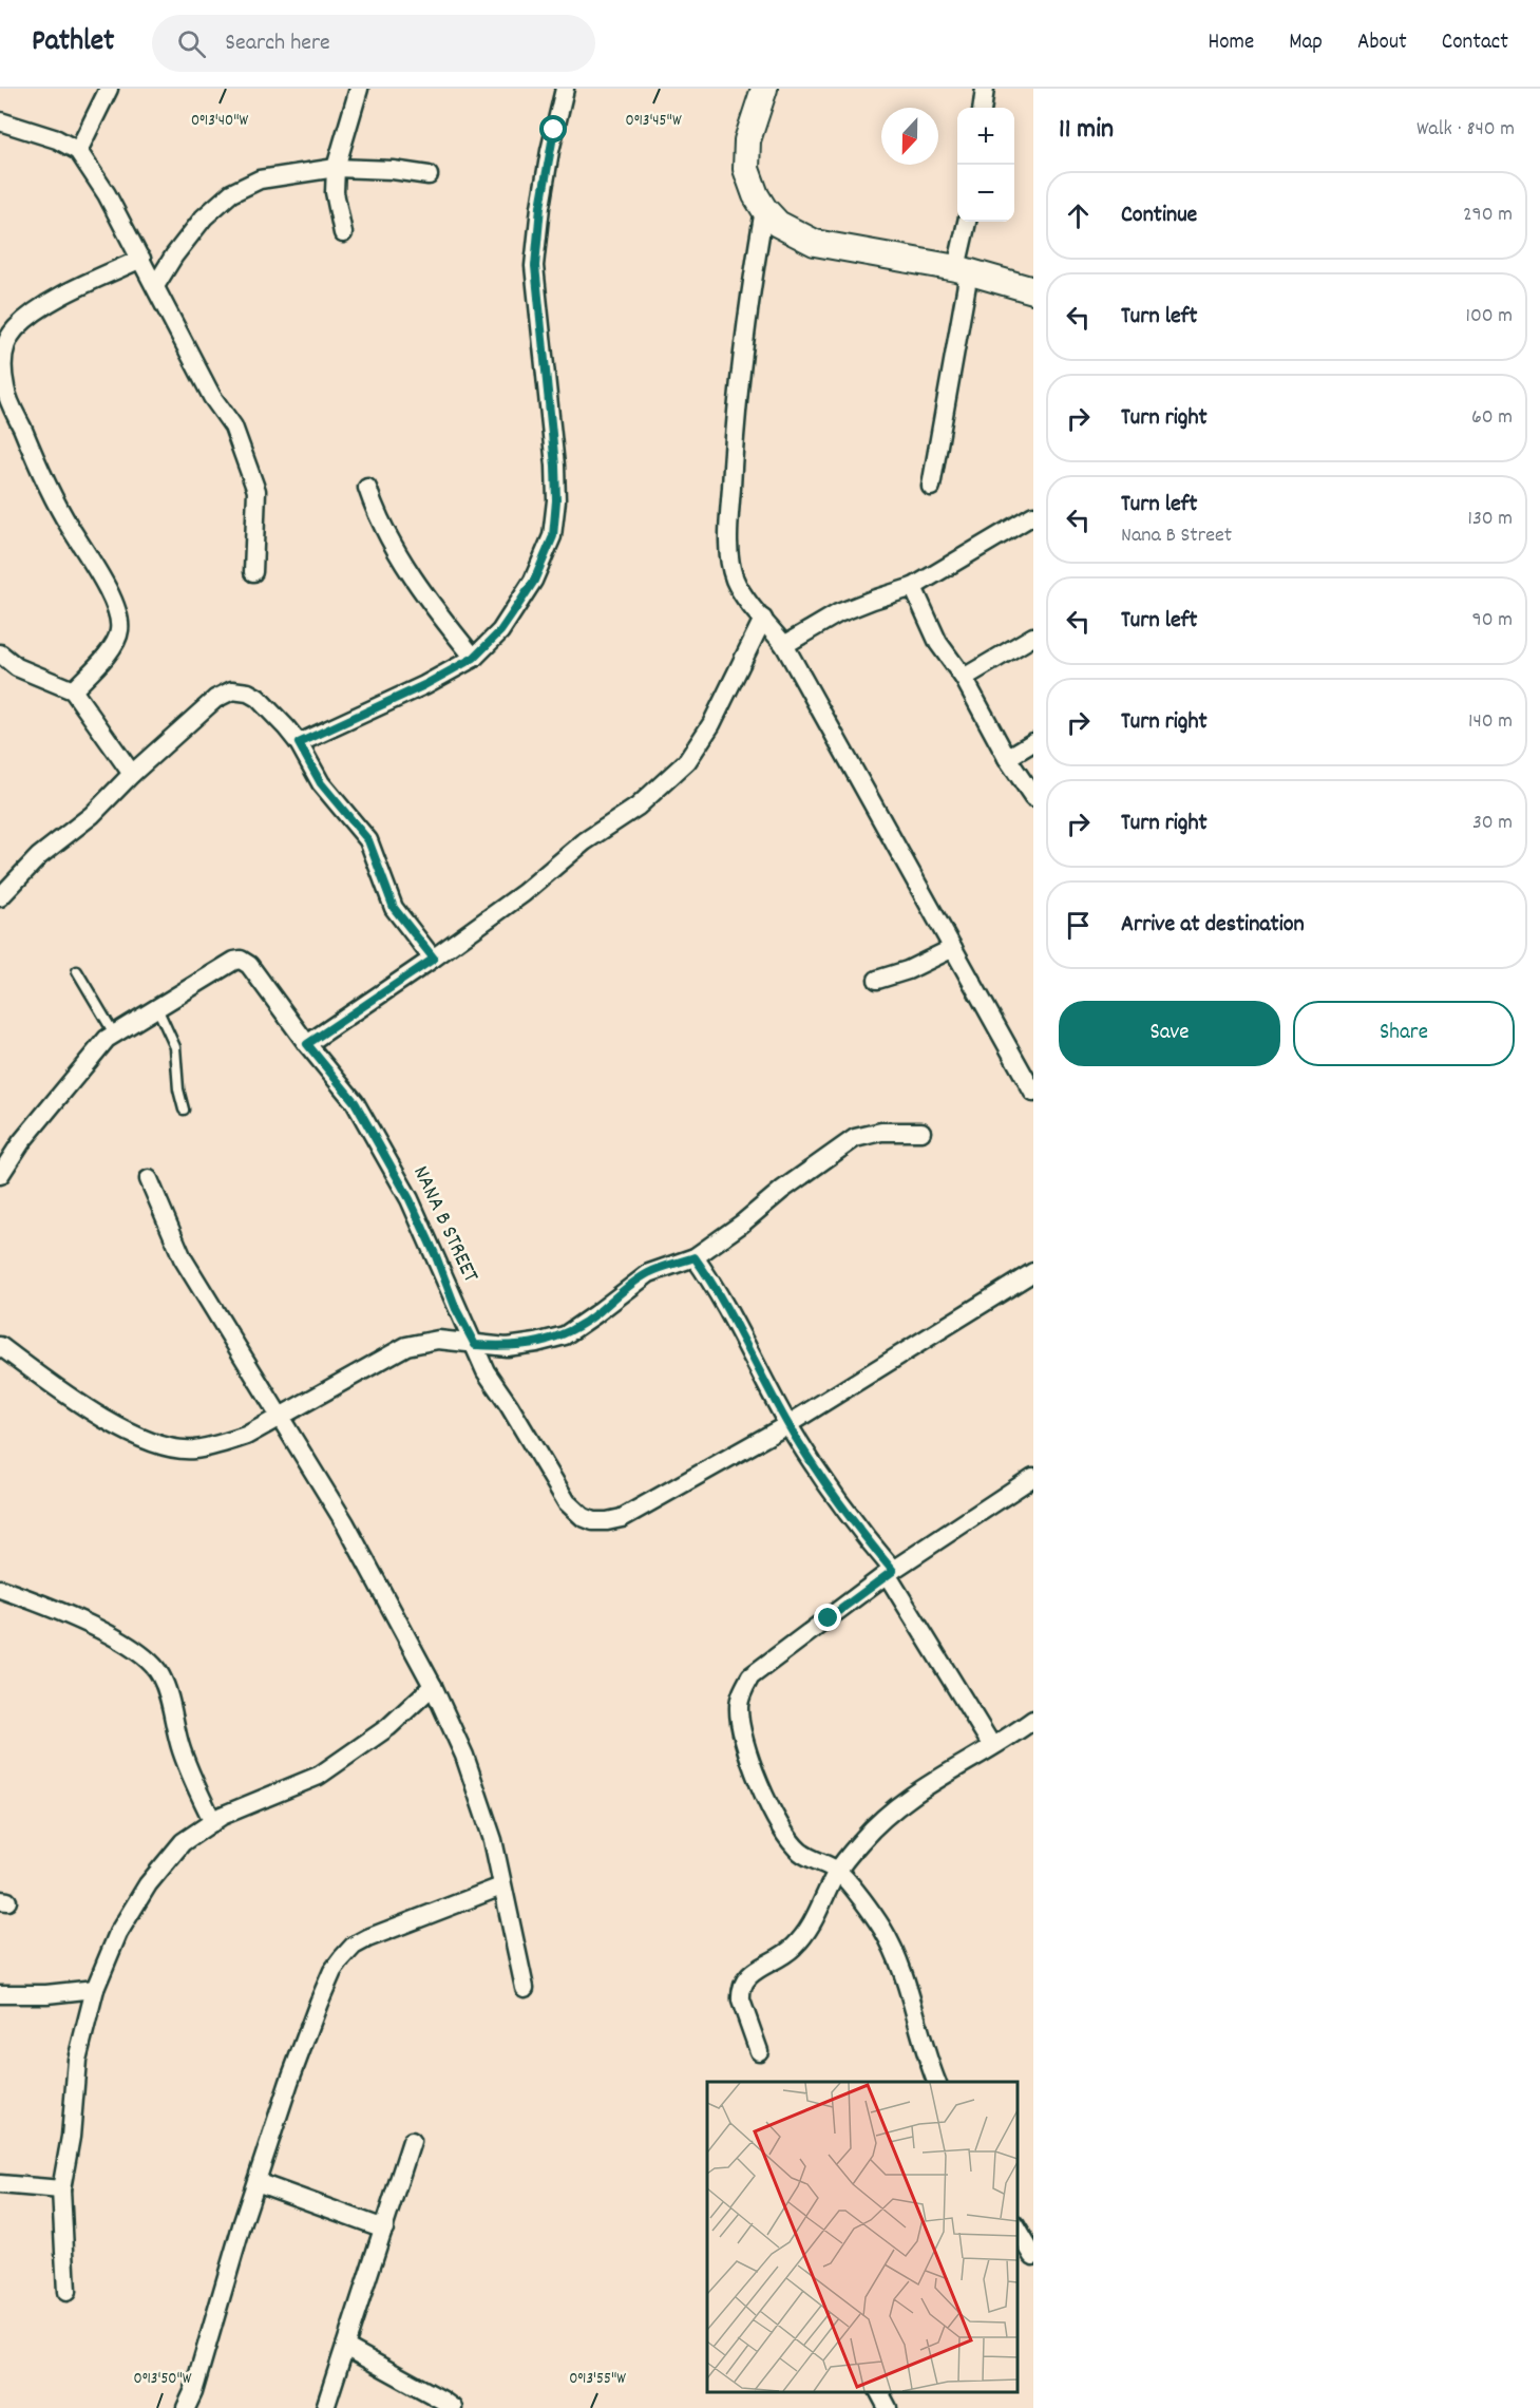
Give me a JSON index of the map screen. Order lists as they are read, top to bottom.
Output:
{
  "streets": {
    "street": ["NANA B STREET"]
  },
  "north": "bottom",
  "page": {
    "header": "Pathlet",
    "search": "Search here",
    "nav": [
      "Home",
      "Map",
      "About",
      "Contact"
    ],
    "heading": ["11 min", "Walk · 840 m"],
    "map_buttons": ["+", "−"],
    "list": [
      ["Continue", "290 m"],
      ["Turn left", "100 m"],
      ["Turn right", "60 m"],
      ["Turn left", "Nana B Street", "130 m"],
      ["Turn left", "90 m"],
      ["Turn right", "140 m"],
      ["Turn right", "30 m"],
      "Arrive at destination"
    ],
    "buttons": ["Save", "Share"]
  },
  "coordinates": [
    "0°13'40\"W",
    "0°13'45\"W",
    "0°13'50\"W",
    "0°13'55\"W"
  ]
}
